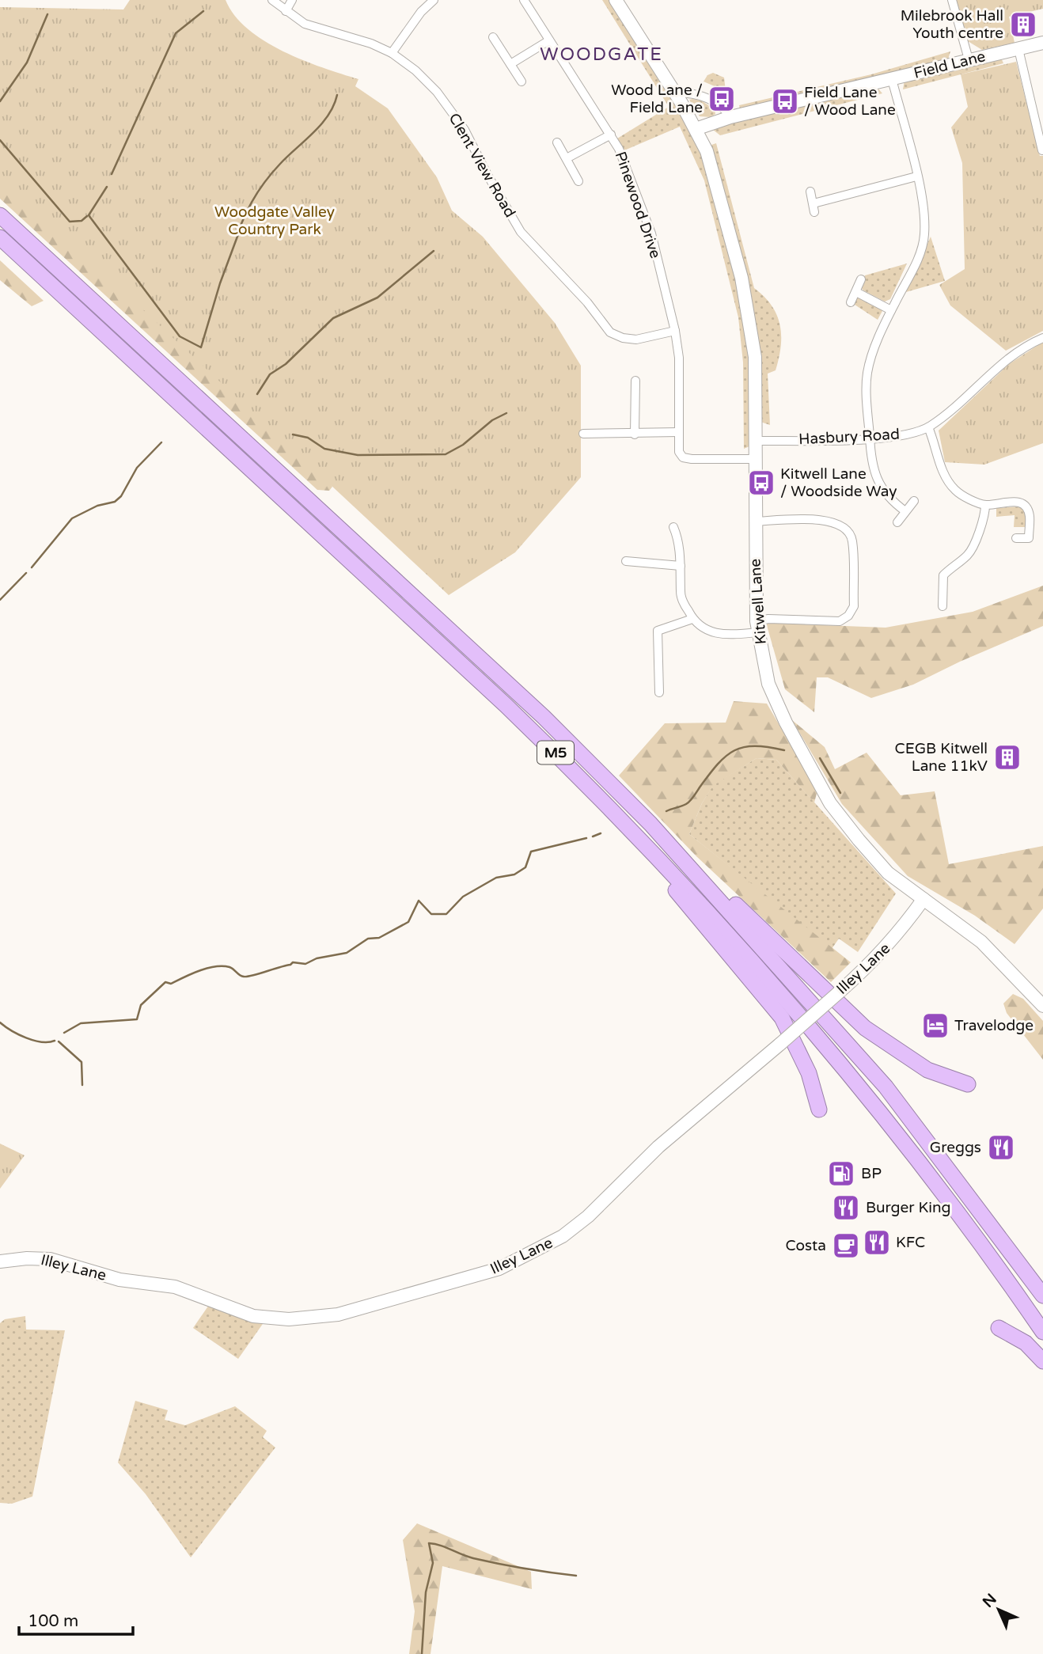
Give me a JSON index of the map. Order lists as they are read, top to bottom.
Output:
{
  "streets": {
    "highway": ["M5"],
    "street": [
      "Field Lane",
      "Clent View Road",
      "Pinewood Drive",
      "Hasbury Road",
      "Kitwell Lane",
      "Illey Lane"
    ]
  },
  "crossings": [
    ["Field Lane", "Kitwell Lane"],
    ["Clent View Road", "Pinewood Drive"],
    ["Pinewood Drive", "Kitwell Lane"],
    ["Hasbury Road", "Kitwell Lane"],
    ["Kitwell Lane", "Illey Lane"]
  ],
  "districts": ["WOODGATE"],
  "parks": ["Woodgate Valley Country Park"],
  "places": {
    "building": ["Milebrook Hall Youth centre", "CEGB Kitwell Lane 11kV"],
    "bus stop": ["Wood Lane / Field Lane", "Field Lane / Wood Lane", "Kitwell Lane / Woodside Way"],
    "hotel": ["Travelodge"],
    "restaurant": ["Greggs", "Burger King", "KFC"],
    "fuel station": ["BP"],
    "cafe": ["Costa"]
  },
  "scale_bar": "100 m",
  "north": "top left"
}
